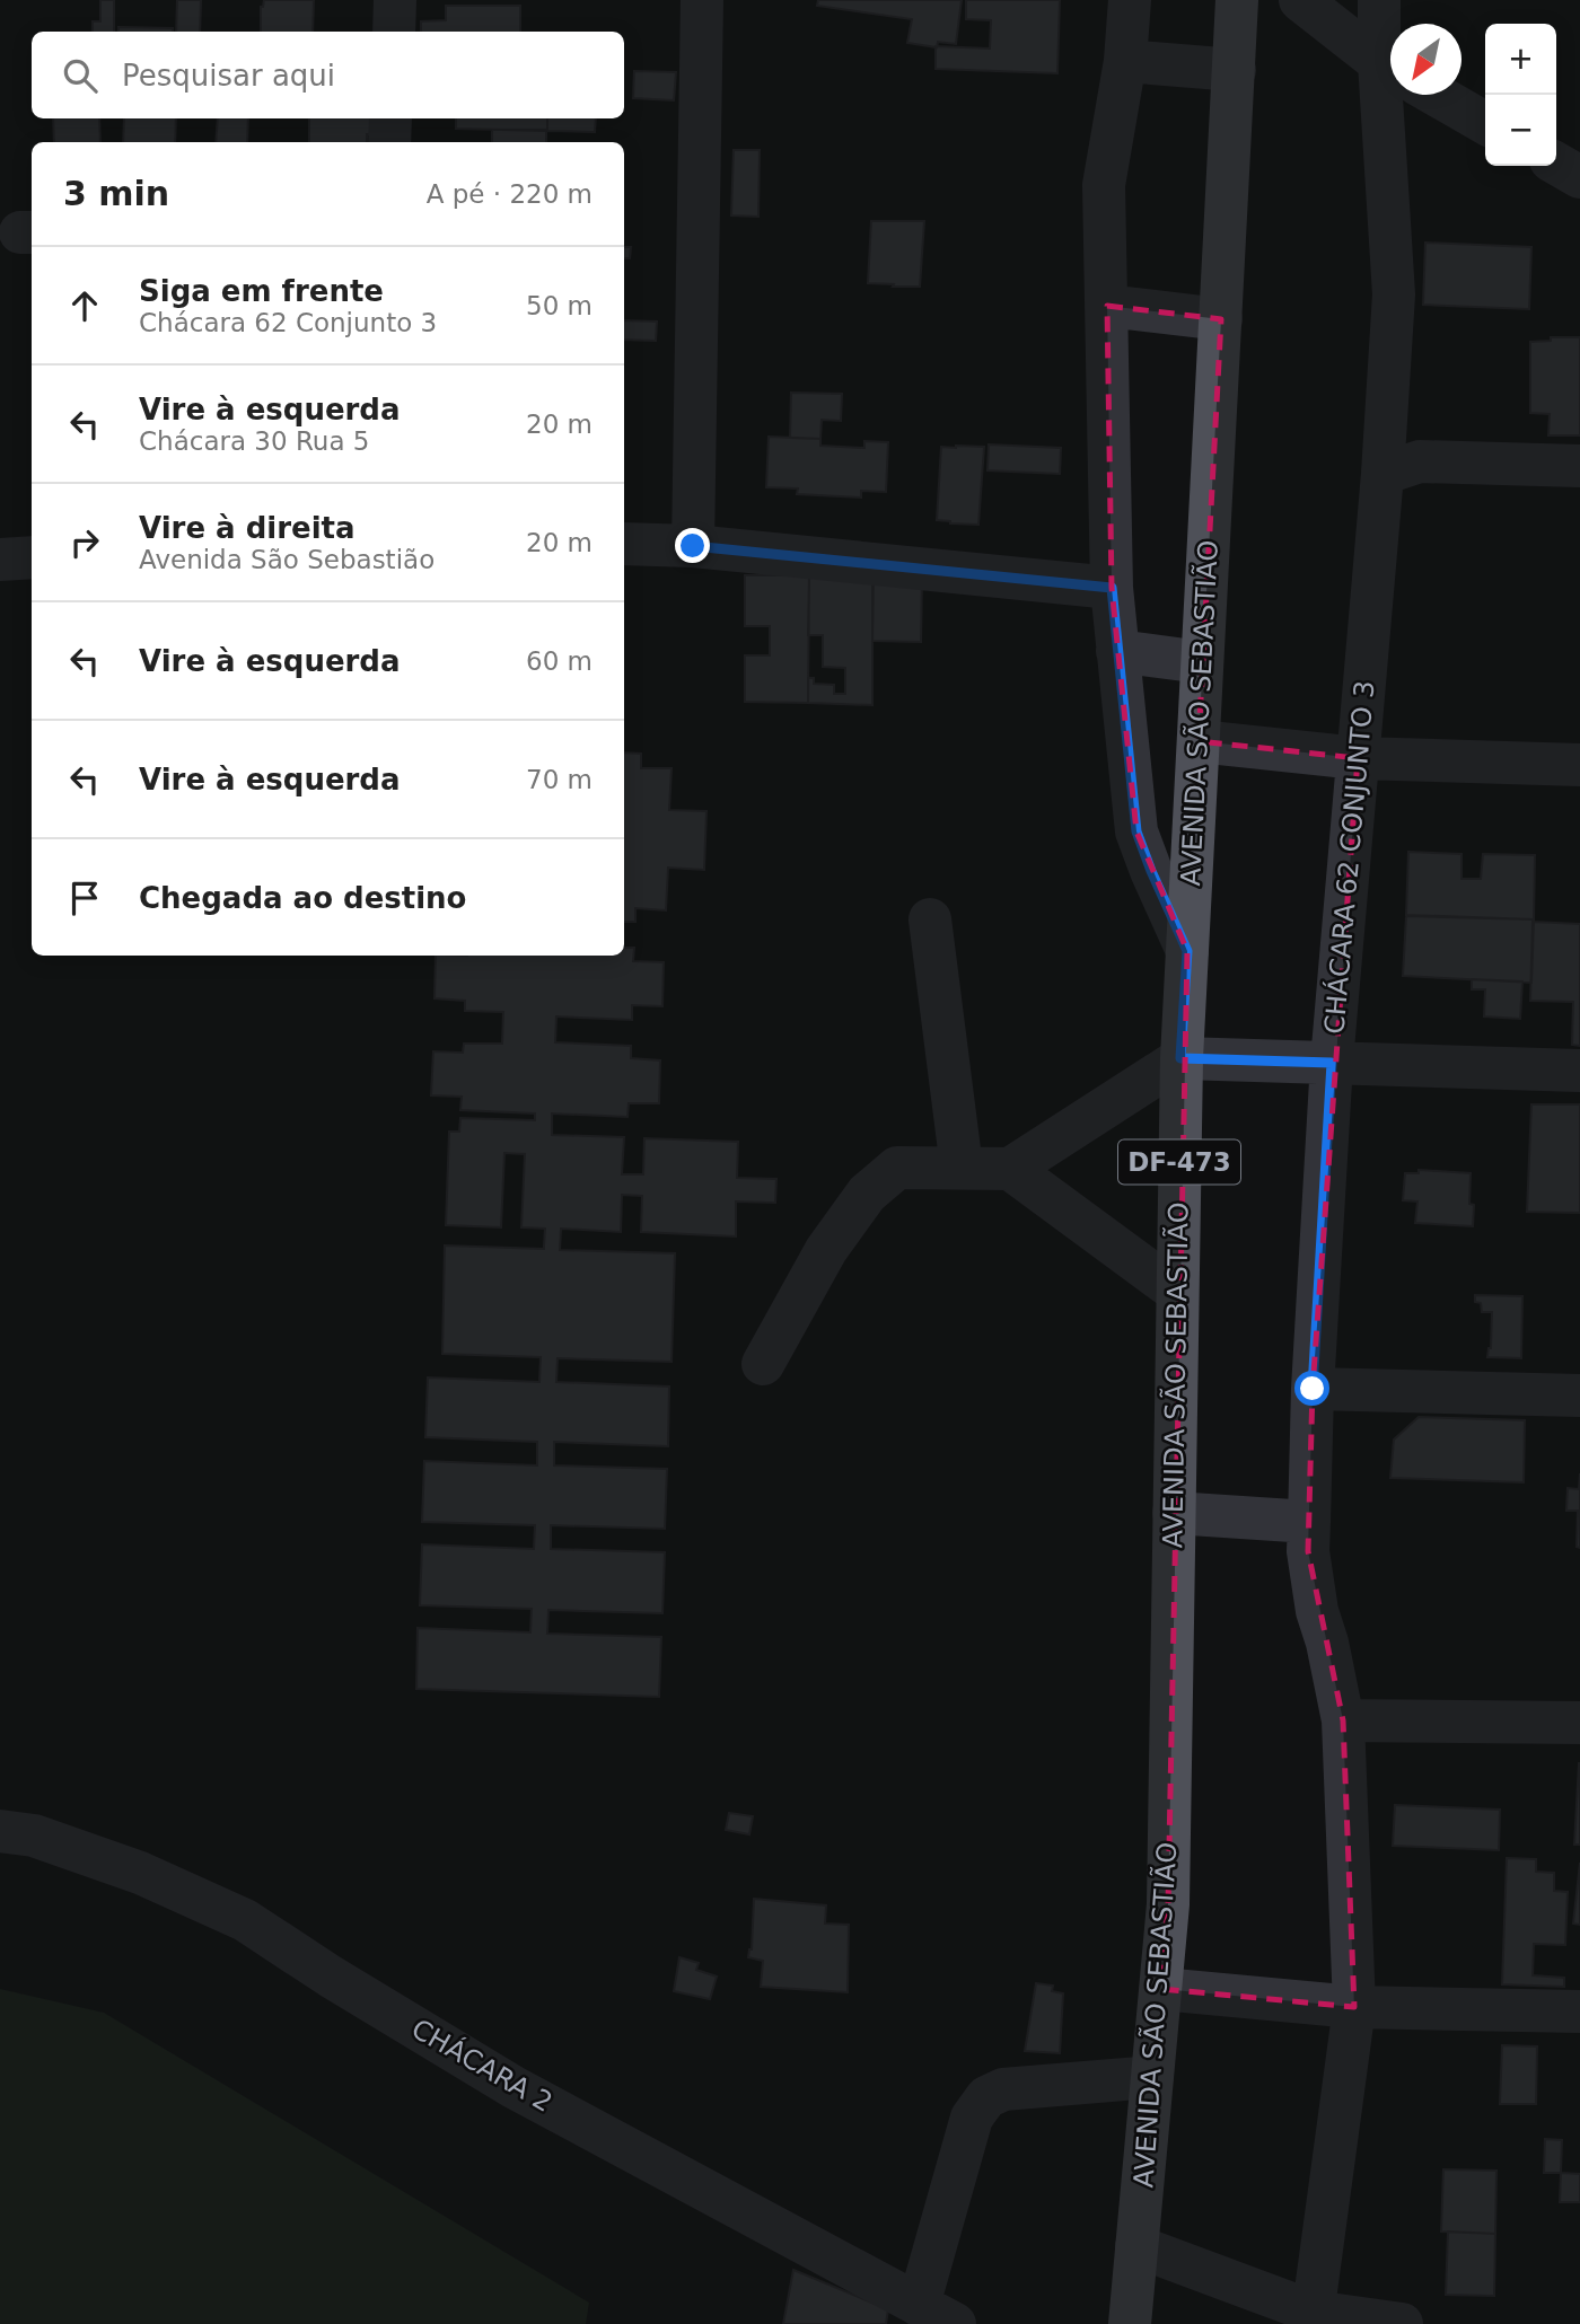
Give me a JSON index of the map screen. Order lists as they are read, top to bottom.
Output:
{
  "streets": {
    "main road": ["AVENIDA SÃO SEBASTIÃO", "DF-473"],
    "street": ["CHÁCARA 62 CONJUNTO 3", "CHÁCARA 2"]
  },
  "north": "bottom left",
  "page": {
    "map_buttons": ["+", "−"],
    "search": "Pesquisar aqui",
    "heading": ["3 min", "A pé · 220 m"],
    "list": [
      ["Siga em frente", "Chácara 62 Conjunto 3", "50 m"],
      ["Vire à esquerda", "Chácara 30 Rua 5", "20 m"],
      ["Vire à direita", "Avenida São Sebastião", "20 m"],
      ["Vire à esquerda", "60 m"],
      ["Vire à esquerda", "70 m"],
      "Chegada ao destino"
    ]
  }
}
